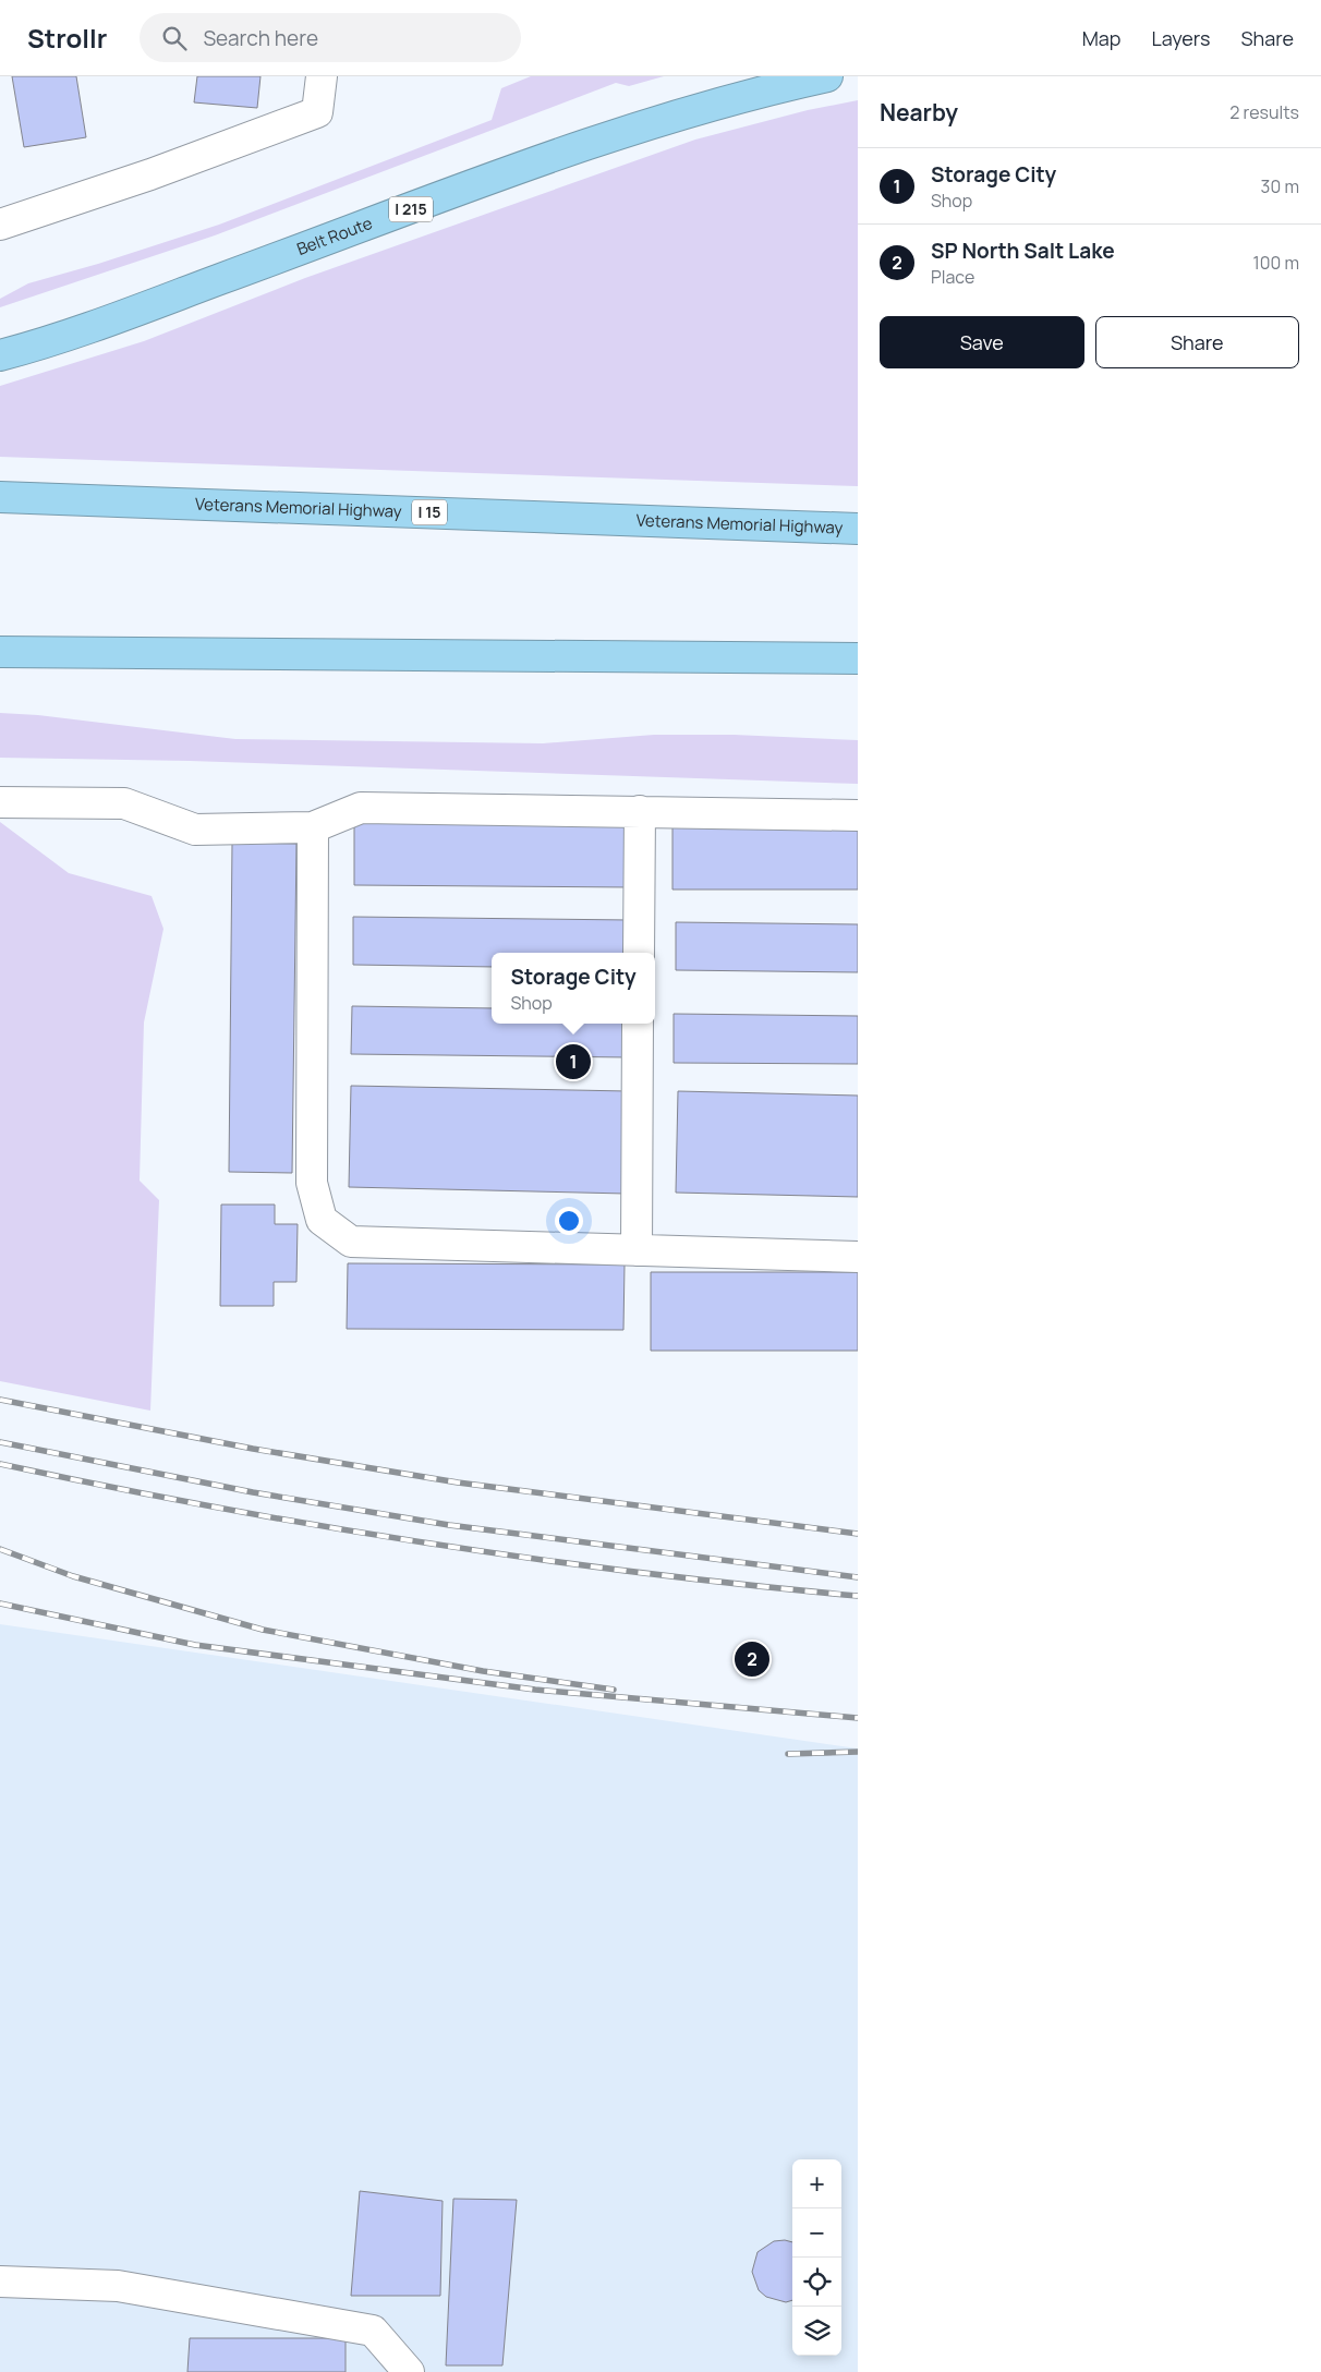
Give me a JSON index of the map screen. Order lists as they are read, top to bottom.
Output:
{
  "streets": {
    "highway": [
      "I 215",
      "Belt Route",
      "Veterans Memorial Highway",
      "I 15"
    ]
  },
  "page": {
    "header": "Strollr",
    "search": "Search here",
    "nav": ["Map", "Layers", "Share"],
    "heading": ["Nearby", "2 results"],
    "list": [
      {
        "mark": "1",
        "name": "Storage City",
        "note": "Shop",
        "value": "30 m"
      },
      {
        "mark": "2",
        "name": "SP North Salt Lake",
        "note": "Place",
        "value": "100 m"
      }
    ],
    "buttons": ["Save", "Share"],
    "popup": ["Storage City", "Shop"],
    "pins": ["1", "2"],
    "map_buttons": ["+", "−"]
  }
}
